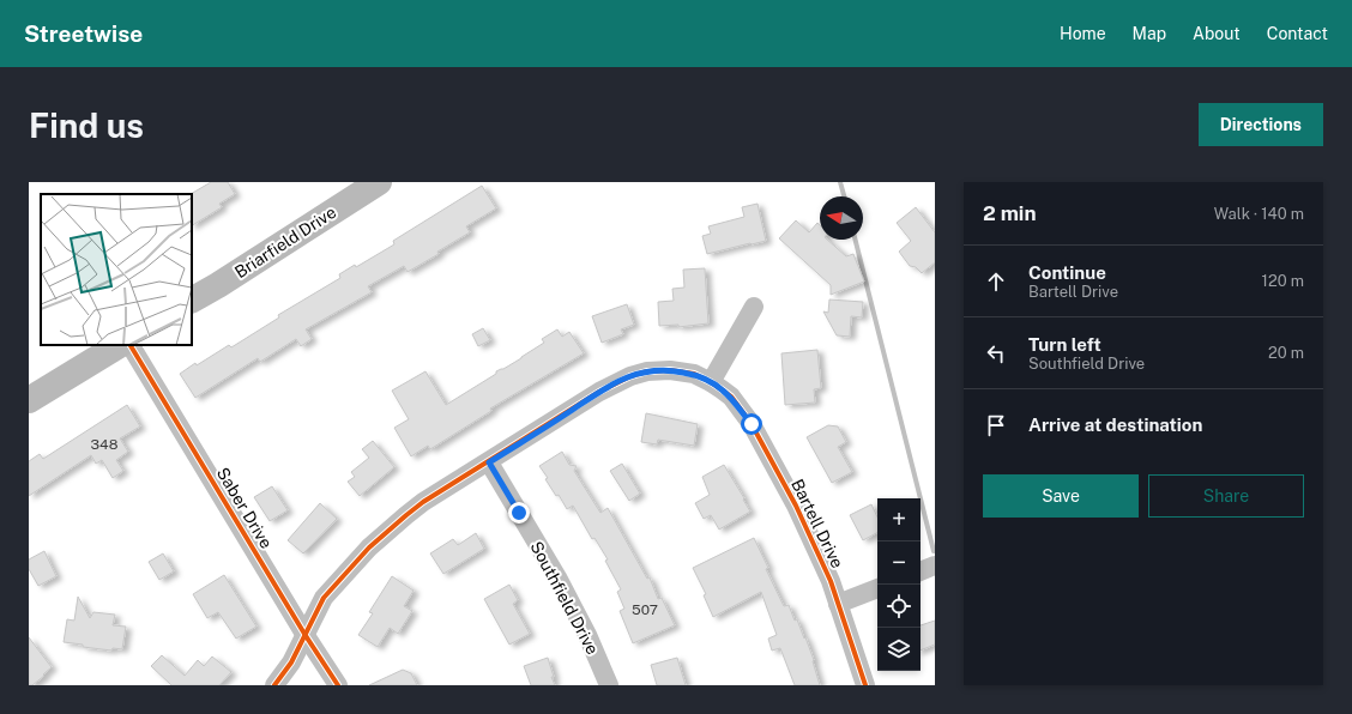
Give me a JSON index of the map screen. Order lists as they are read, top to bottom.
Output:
{
  "streets": {
    "street": [
      "Briarfield Drive",
      "Saber Drive",
      "Bartell Drive",
      "Southfield Drive"
    ]
  },
  "crossings": [
    ["Saber Drive", "Bartell Drive"],
    ["Bartell Drive", "Southfield Drive"]
  ],
  "house_numbers": ["348", "507"],
  "north": "left",
  "page": {
    "header": "Streetwise",
    "nav": [
      "Home",
      "Map",
      "About",
      "Contact"
    ],
    "buttons": [
      "Directions",
      ["Save", "Share"]
    ],
    "title": "Find us",
    "heading": ["2 min", "Walk · 140 m"],
    "list": [
      ["Continue", "Bartell Drive", "120 m"],
      ["Turn left", "Southfield Drive", "20 m"],
      "Arrive at destination"
    ],
    "map_buttons": ["+", "−"]
  }
}
